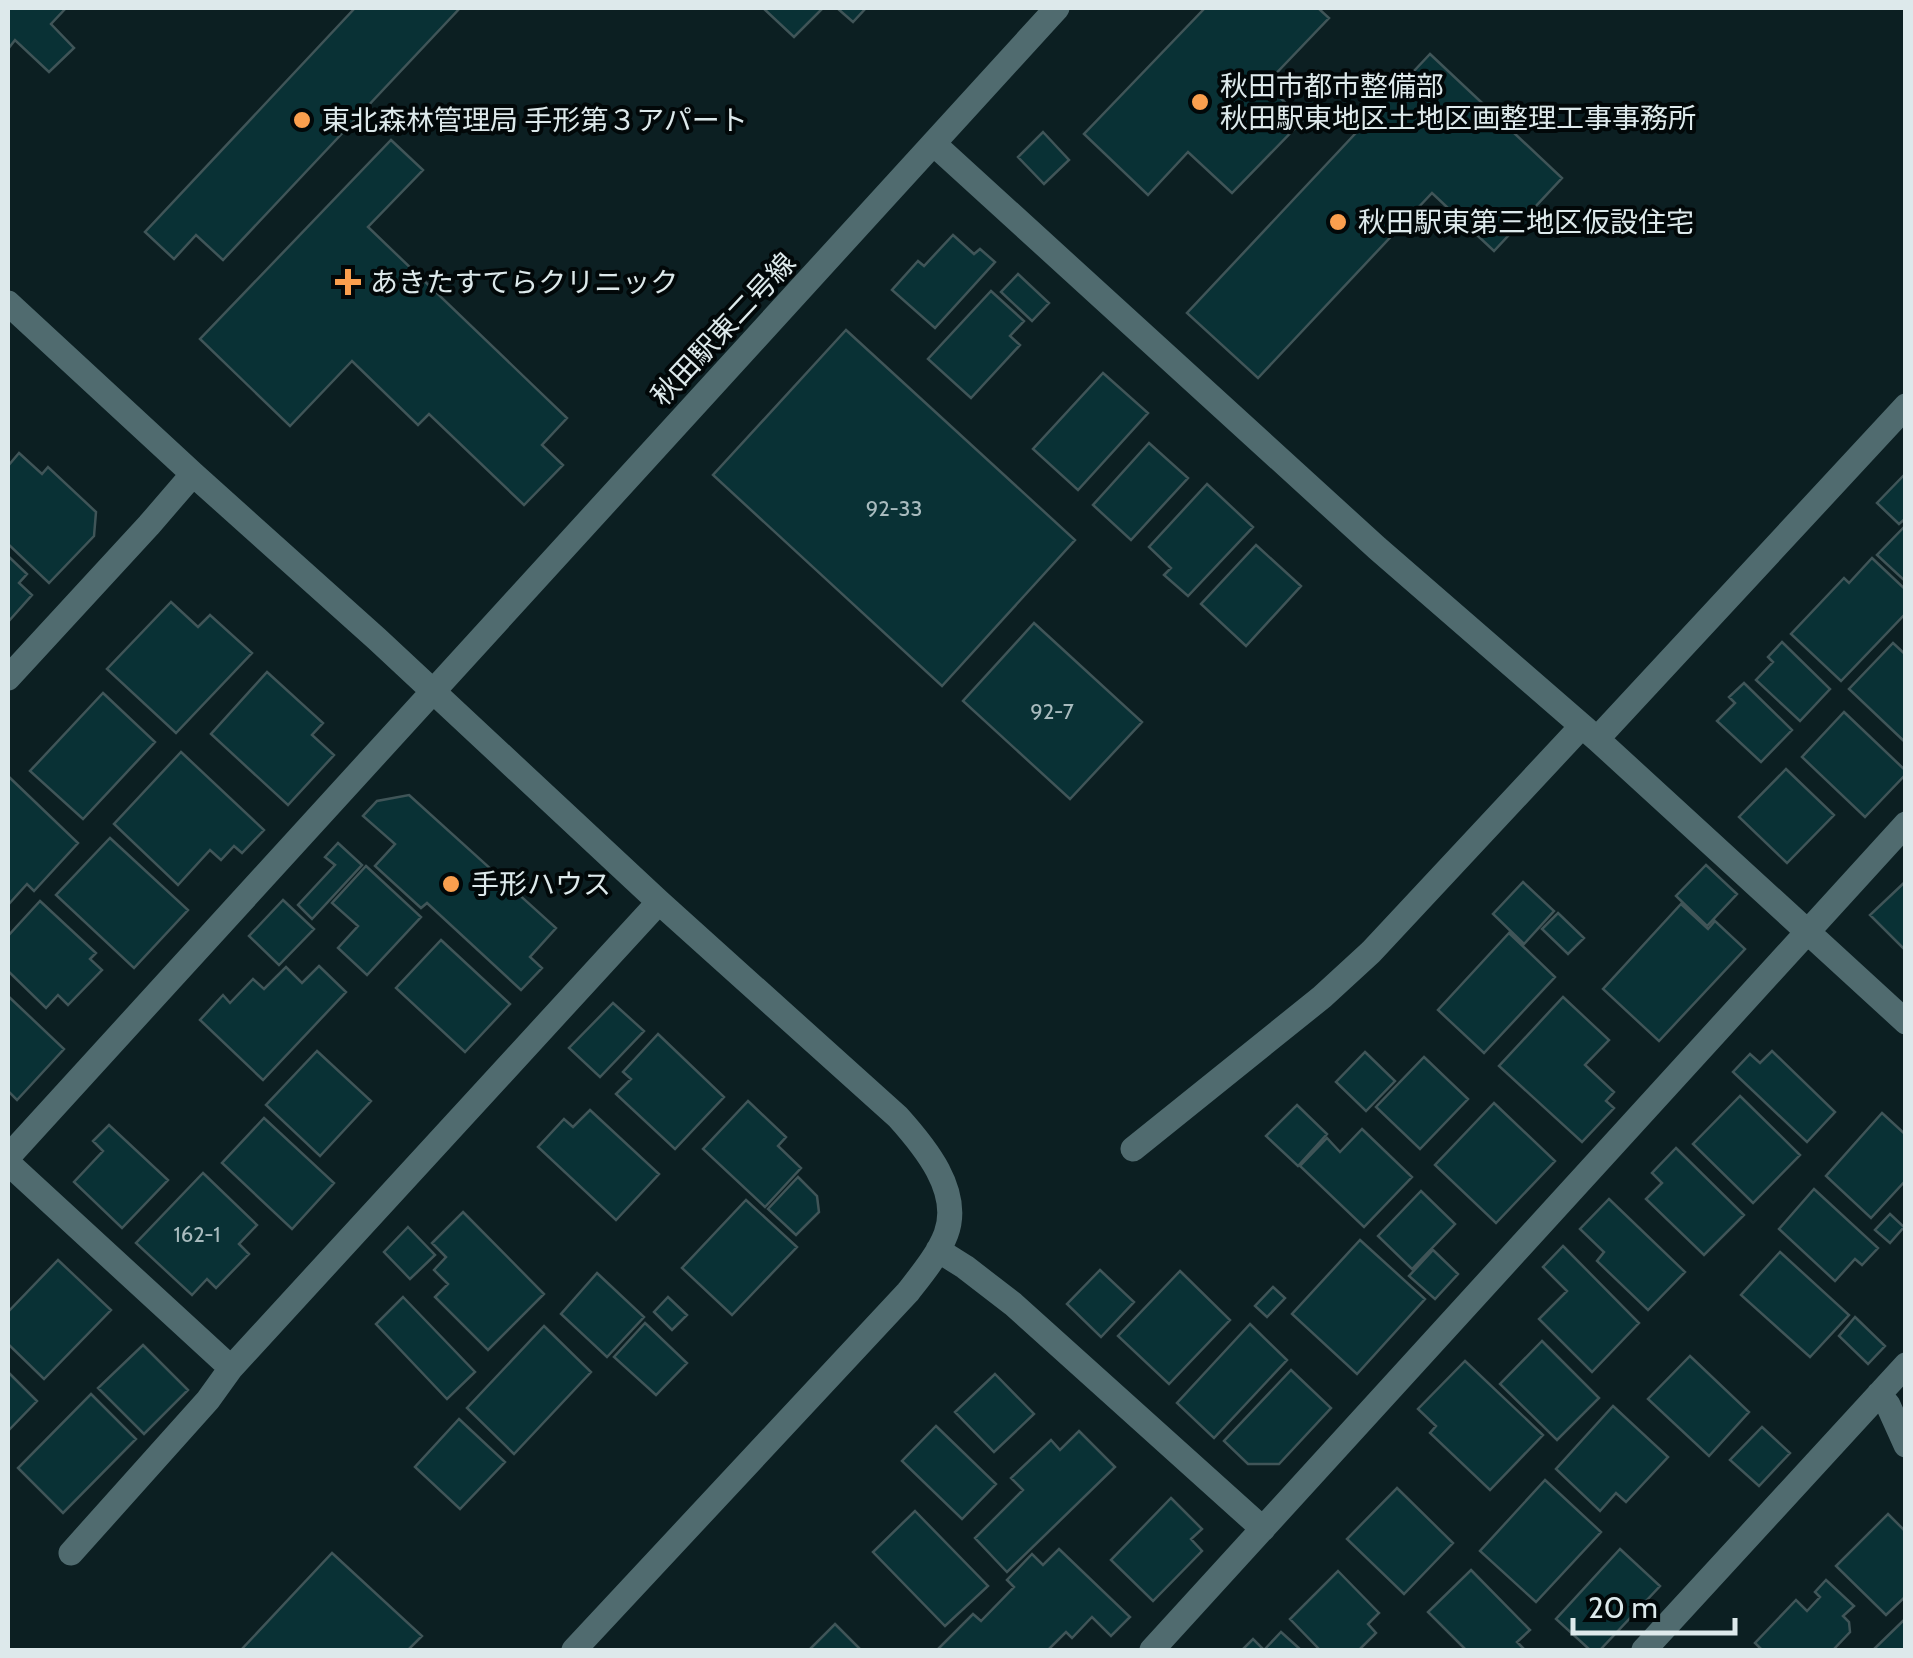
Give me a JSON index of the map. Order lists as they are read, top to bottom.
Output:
{
  "streets": {
    "street": ["秋田駅東二号線"]
  },
  "places": {
    "other": [
      "秋田市都市整備部 秋田駅東地区土地区画整理工事事務所",
      "東北森林管理局 手形第３アパート",
      "秋田駅東第三地区仮設住宅",
      "手形ハウス"
    ],
    "health": ["あきたすてらクリニック"]
  },
  "house_numbers": ["92-33", "92-7", "162-1"],
  "scale_bar": "20 m"
}
